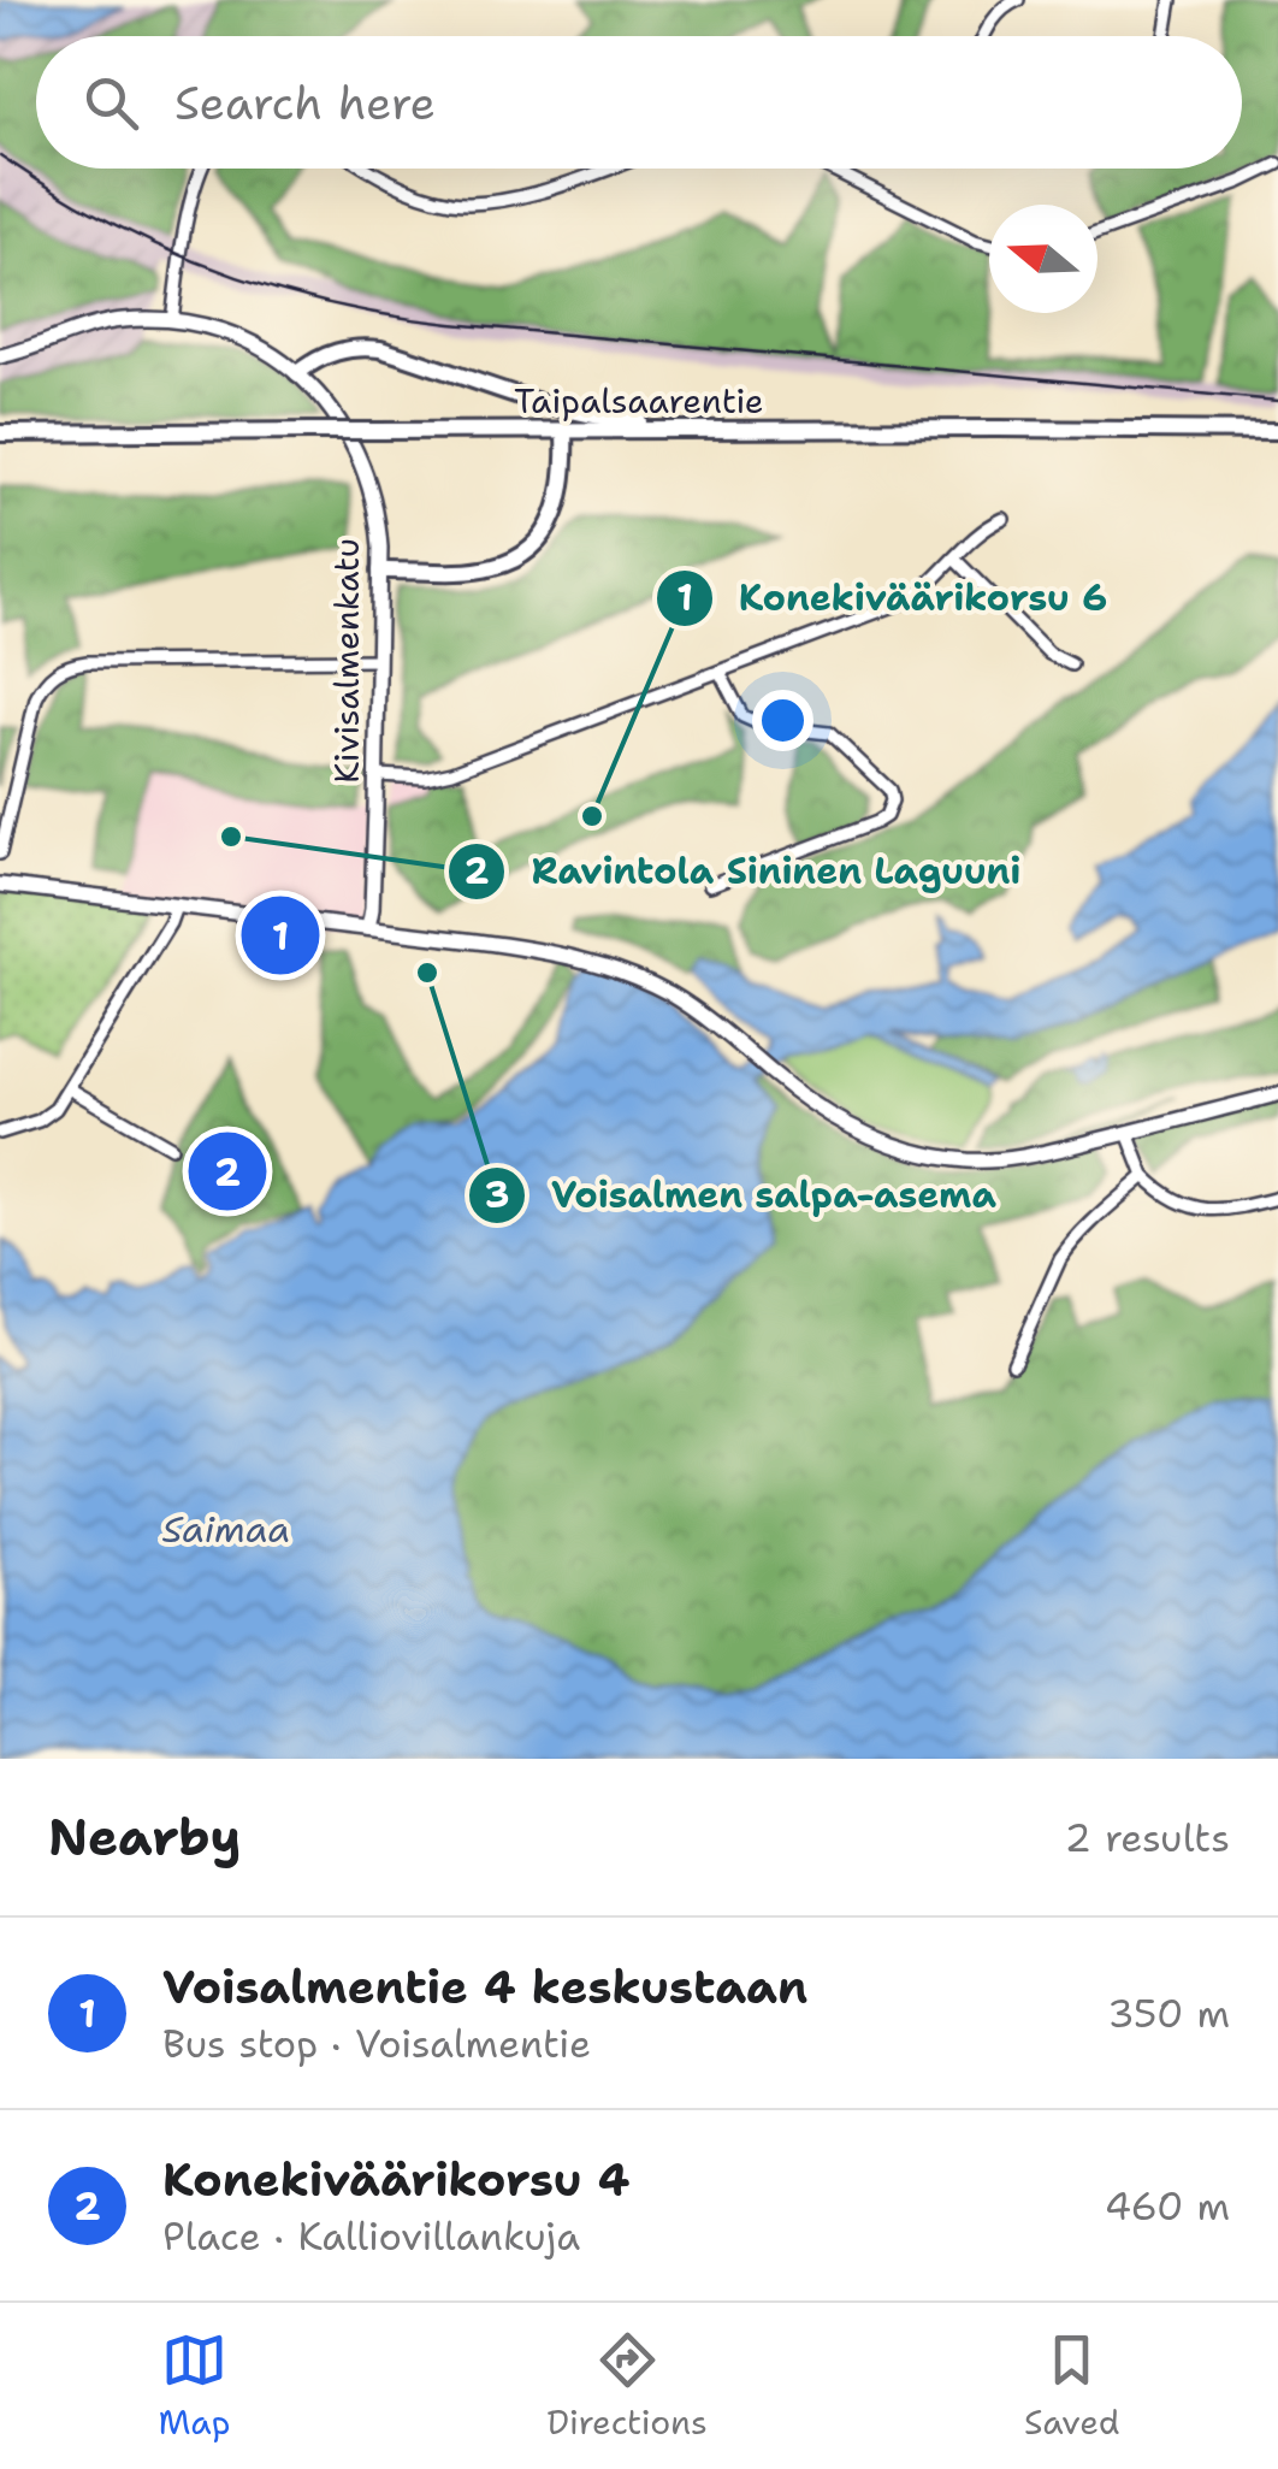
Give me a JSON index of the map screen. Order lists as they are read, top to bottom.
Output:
{
  "streets": {
    "main road": ["Taipalsaarentie"],
    "street": ["Kivisalmenkatu"]
  },
  "water": ["Saimaa"],
  "places": ["Konekiväärikorsu 6", "Ravintola Sininen Laguuni", "Voisalmen salpa-asema"],
  "north": "left",
  "page": {
    "search": "Search here",
    "pins": ["1", "2"],
    "heading": ["Nearby", "2 results"],
    "list": [
      {
        "mark": "1",
        "name": "Voisalmentie 4 keskustaan",
        "note": "Bus stop · Voisalmentie",
        "value": "350 m"
      },
      {
        "mark": "2",
        "name": "Konekiväärikorsu 4",
        "note": "Place · Kalliovillankuja",
        "value": "460 m"
      }
    ],
    "nav": ["Map", "Directions", "Saved"]
  }
}
